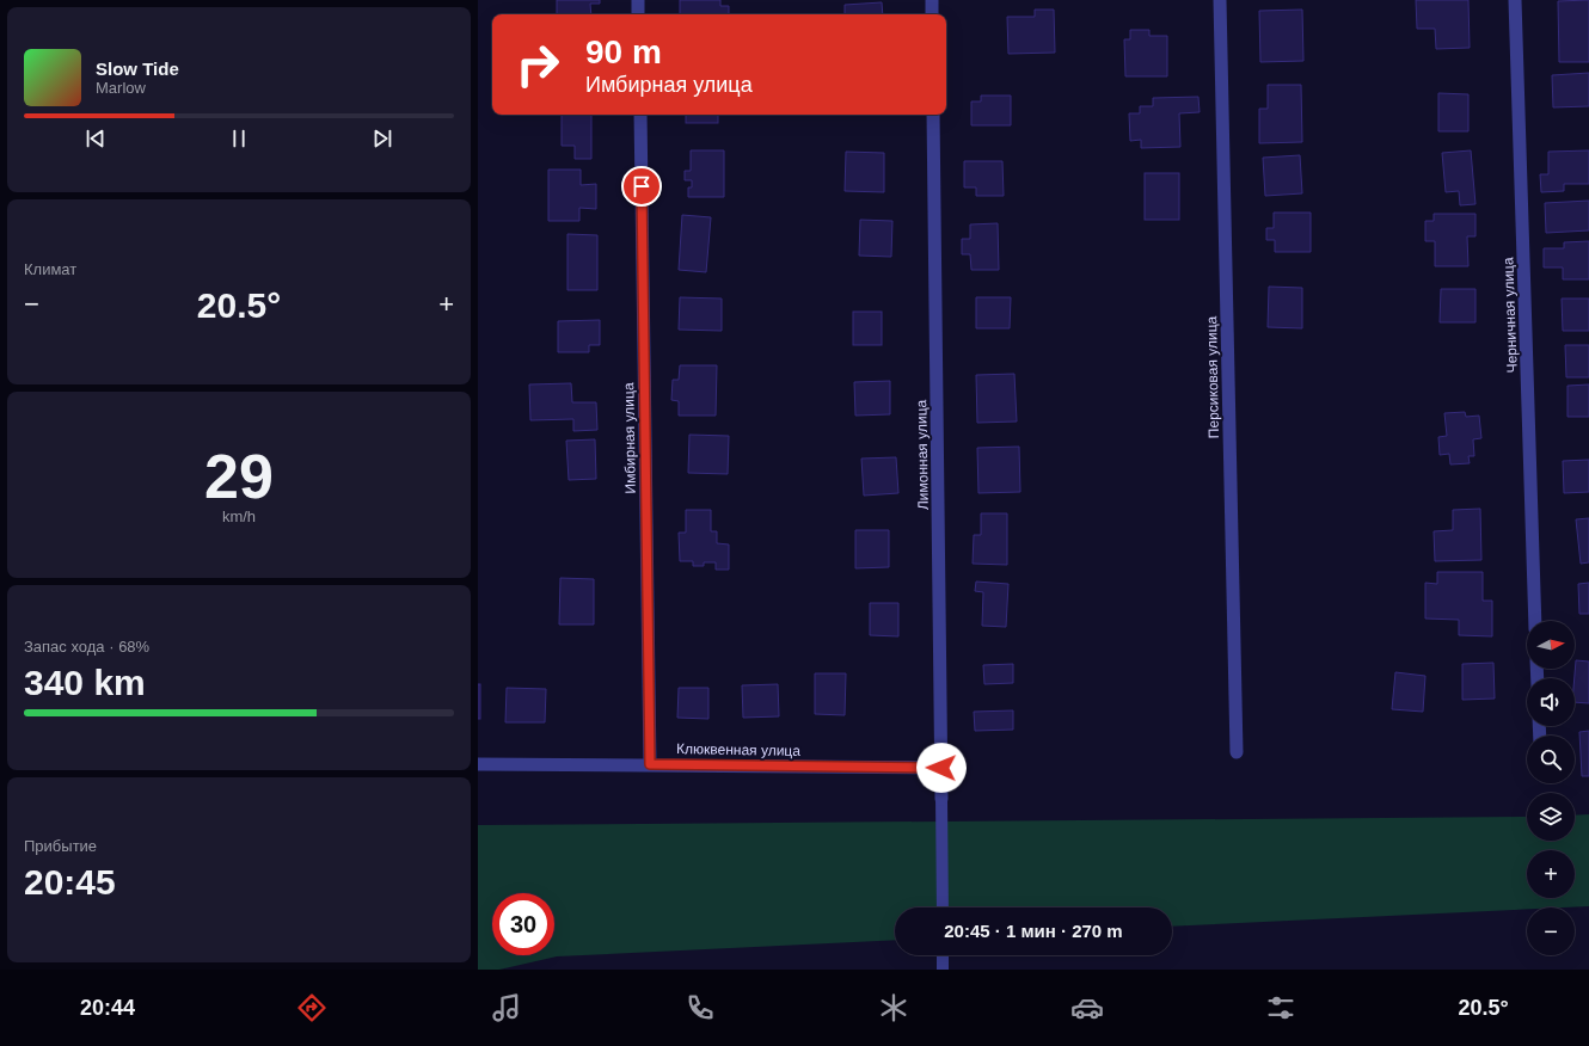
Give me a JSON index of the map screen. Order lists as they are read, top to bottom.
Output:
{
  "streets": {
    "street": [
      "Черничная улица",
      "Персиковая улица",
      "Имбирная улица",
      "Лимонная улица",
      "Клюквенная улица"
    ]
  },
  "crossings": [
    ["Имбирная улица", "Клюквенная улица"],
    ["Лимонная улица", "Клюквенная улица"]
  ],
  "north": "right",
  "page": {
    "turn": ["90 m", "Имбирная улица"],
    "song": ["Slow Tide", "Marlow"],
    "tile": [
      "Климат",
      ["29", "km/h"],
      ["Запас хода · 68%", "340 km"],
      ["Прибытие", "20:45"]
    ],
    "heat": ["−", "20.5°", "+"],
    "map_buttons": ["+", "−"],
    "limit": "30",
    "trip": "20:45 · 1 мин · 270 m",
    "tabs": ["20:44", "20.5°"]
  }
}
